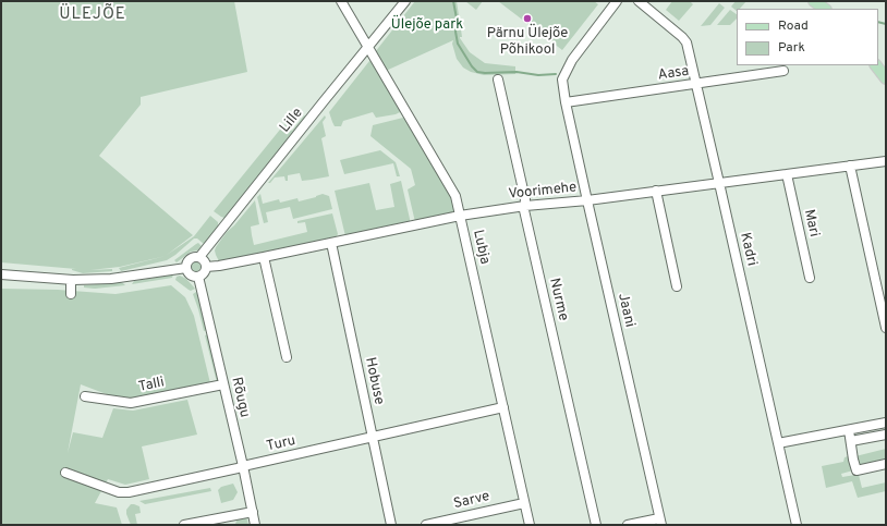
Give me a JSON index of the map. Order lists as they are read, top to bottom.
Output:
{
  "streets": {
    "street": [
      "Aasa",
      "Lille",
      "Voorimehe",
      "Mari",
      "Lubja",
      "Kadri",
      "Nurme",
      "Jaani",
      "Hobuse",
      "Talli",
      "Rõugu",
      "Turu",
      "Sarve"
    ]
  },
  "crossings": [
    ["Aasa", "Kadri"],
    ["Aasa", "Jaani"],
    ["Lille", "Voorimehe"],
    ["Lille", "Lubja"],
    ["Lille", "Rõugu"],
    ["Voorimehe", "Mari"],
    ["Voorimehe", "Lubja"],
    ["Voorimehe", "Kadri"],
    ["Voorimehe", "Nurme"],
    ["Voorimehe", "Jaani"],
    ["Voorimehe", "Hobuse"],
    ["Voorimehe", "Rõugu"],
    ["Lubja", "Turu"],
    ["Lubja", "Sarve"],
    ["Hobuse", "Turu"],
    ["Talli", "Rõugu"],
    ["Rõugu", "Turu"]
  ],
  "districts": ["ÜLEJÕE"],
  "parks": ["Ülejõe park"],
  "places": ["Pärnu Ülejõe Põhikool"],
  "legend": ["Road", "Park"]
}
